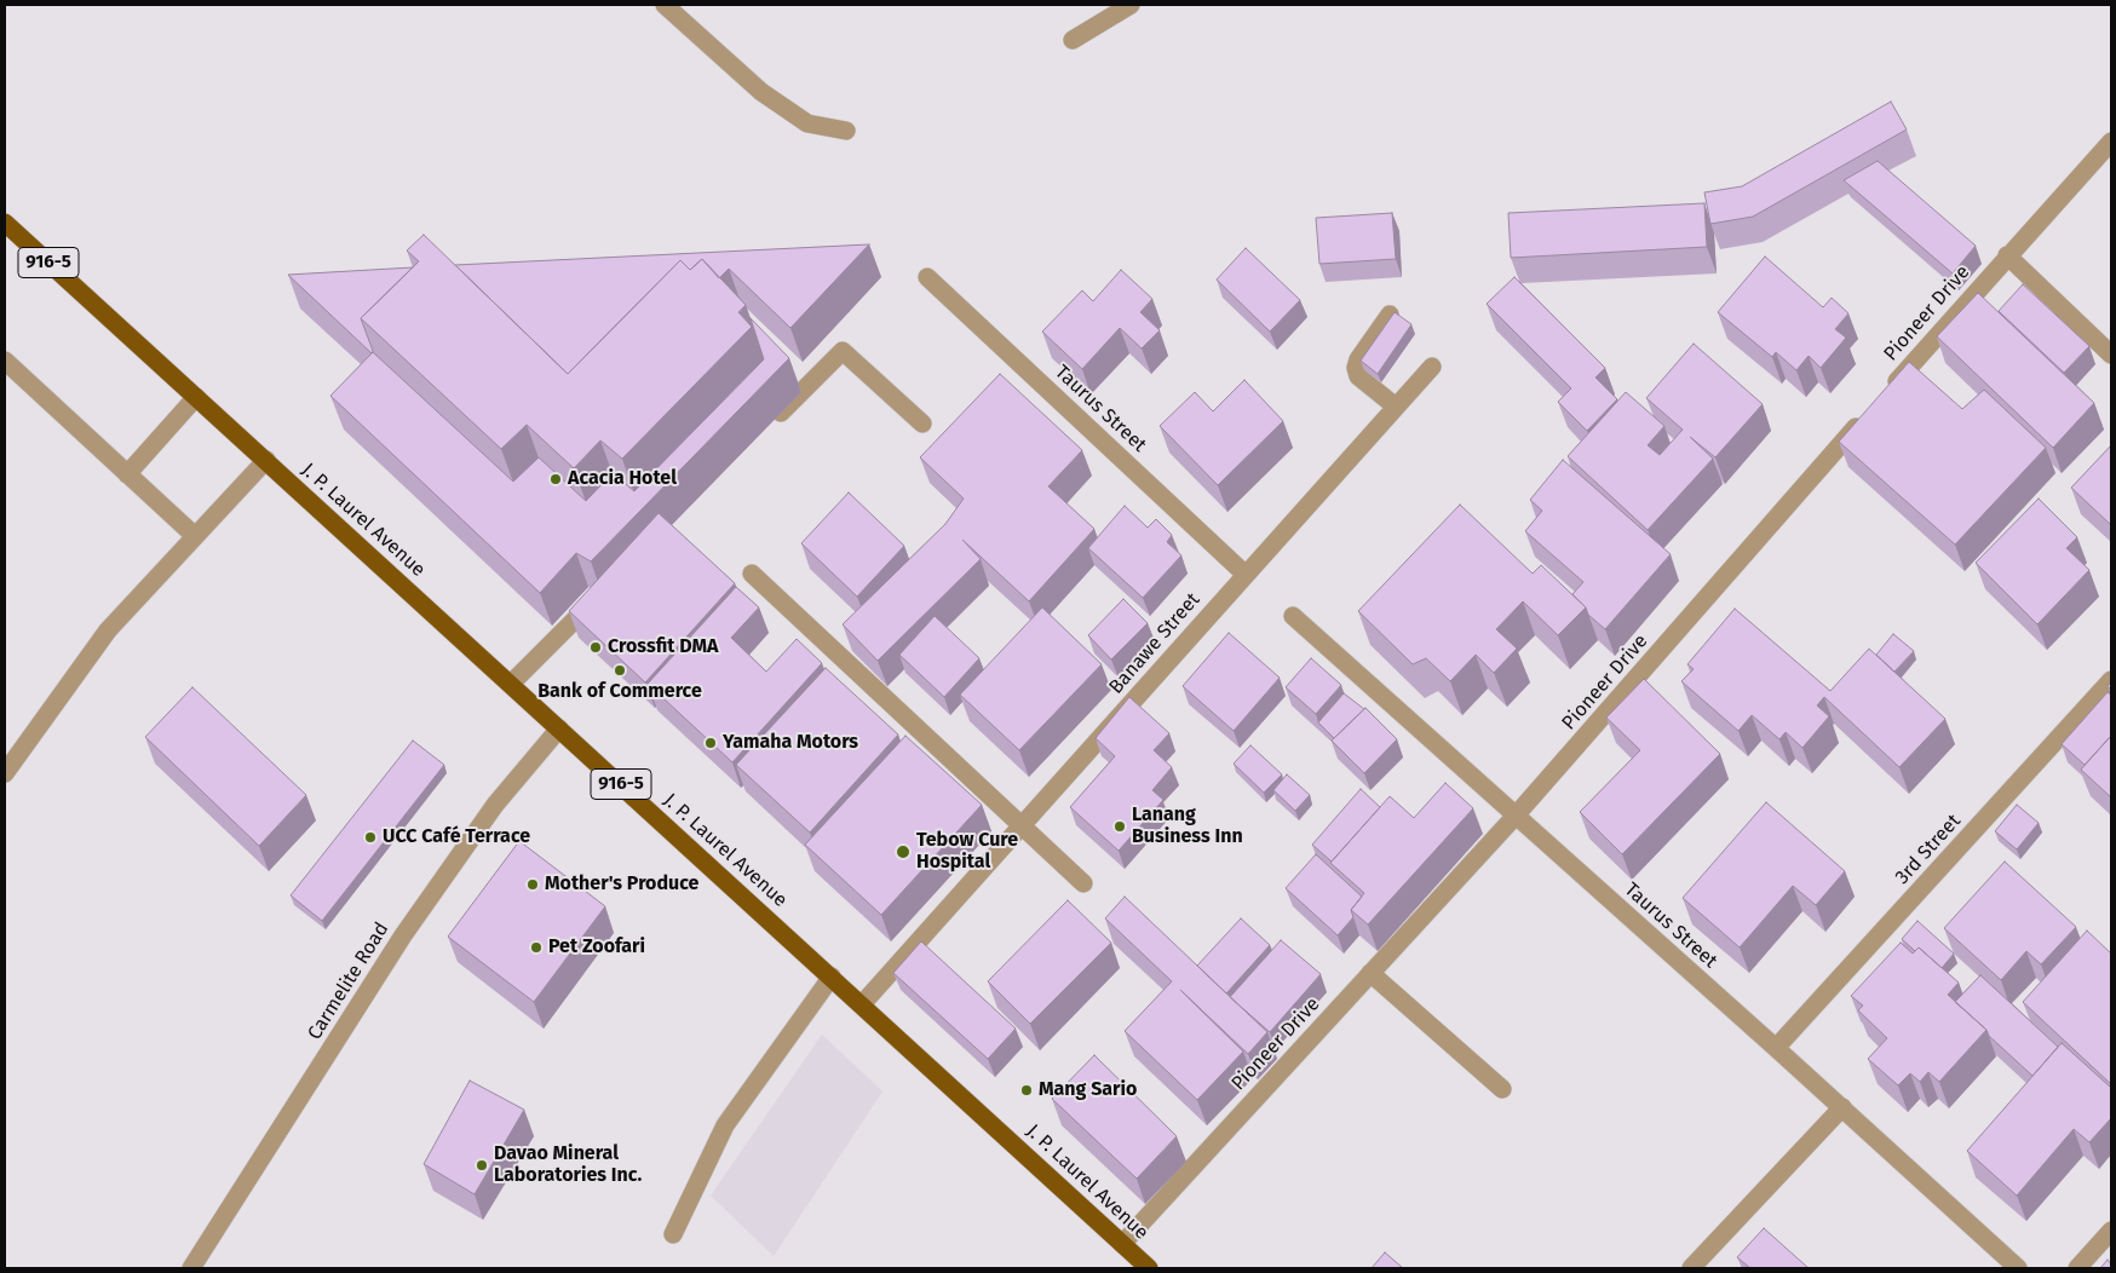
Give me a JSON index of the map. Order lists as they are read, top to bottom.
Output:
{
  "streets": {
    "main road": ["916-5", "J. P. Laurel Avenue"],
    "street": [
      "Pioneer Drive",
      "Taurus Street",
      "Banawe Street",
      "3rd Street",
      "Carmelite Road"
    ]
  },
  "crossings": [
    ["Pioneer Drive", "Taurus Street"],
    ["Pioneer Drive", "J. P. Laurel Avenue"],
    ["Taurus Street", "Banawe Street"],
    ["Taurus Street", "3rd Street"],
    ["J. P. Laurel Avenue", "Banawe Street"],
    ["J. P. Laurel Avenue", "Carmelite Road"]
  ],
  "places": [
    "Acacia Hotel",
    "Crossfit DMA",
    "Bank of Commerce",
    "Yamaha Motors",
    "Lanang Business Inn",
    "UCC Café Terrace",
    "Tebow Cure Hospital",
    "Mother's Produce",
    "Pet Zoofari",
    "Mang Sario",
    "Davao Mineral Laboratories Inc."
  ]
}
